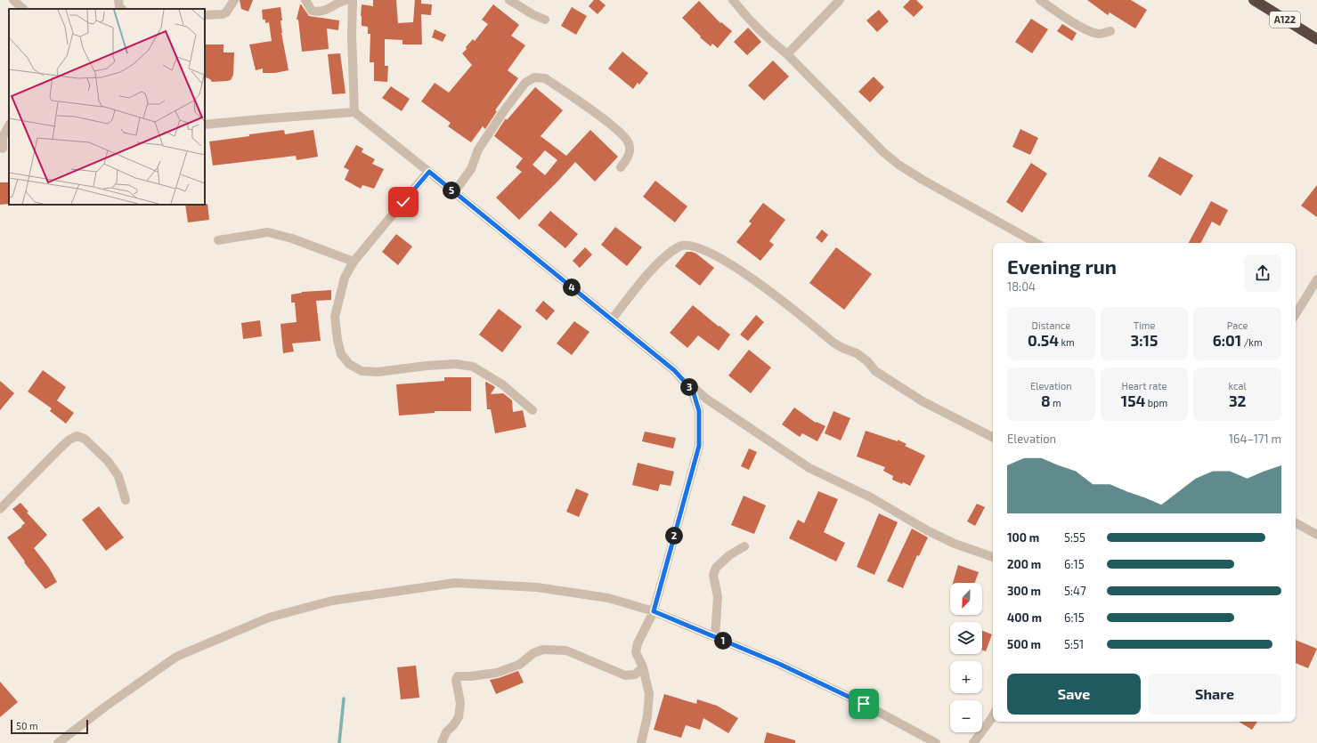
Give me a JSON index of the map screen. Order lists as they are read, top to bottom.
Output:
{
  "streets": {
    "highway": ["A122"]
  },
  "scale_bar": "50 m",
  "north": "bottom left",
  "page": {
    "pins": [
      "5",
      "4",
      "3",
      "2",
      "1"
    ],
    "heading": ["Evening run", "18:04"],
    "stats": [
      ["Distance", "0.54 km"],
      ["Time", "3:15"],
      ["Pace", "6:01 /km"],
      ["Elevation", "8 m"],
      ["Heart rate", "154 bpm"],
      ["kcal", "32"]
    ],
    "chart": ["Elevation", "164–171 m"],
    "list": [
      {
        "name": "100 m",
        "note": "5:55"
      },
      {
        "name": "200 m",
        "note": "6:15"
      },
      {
        "name": "300 m",
        "note": "5:47"
      },
      {
        "name": "400 m",
        "note": "6:15"
      },
      {
        "name": "500 m",
        "note": "5:51"
      }
    ],
    "map_buttons": ["+", "−"],
    "buttons": ["Save", "Share"],
    "scale": "50 m"
  }
}
